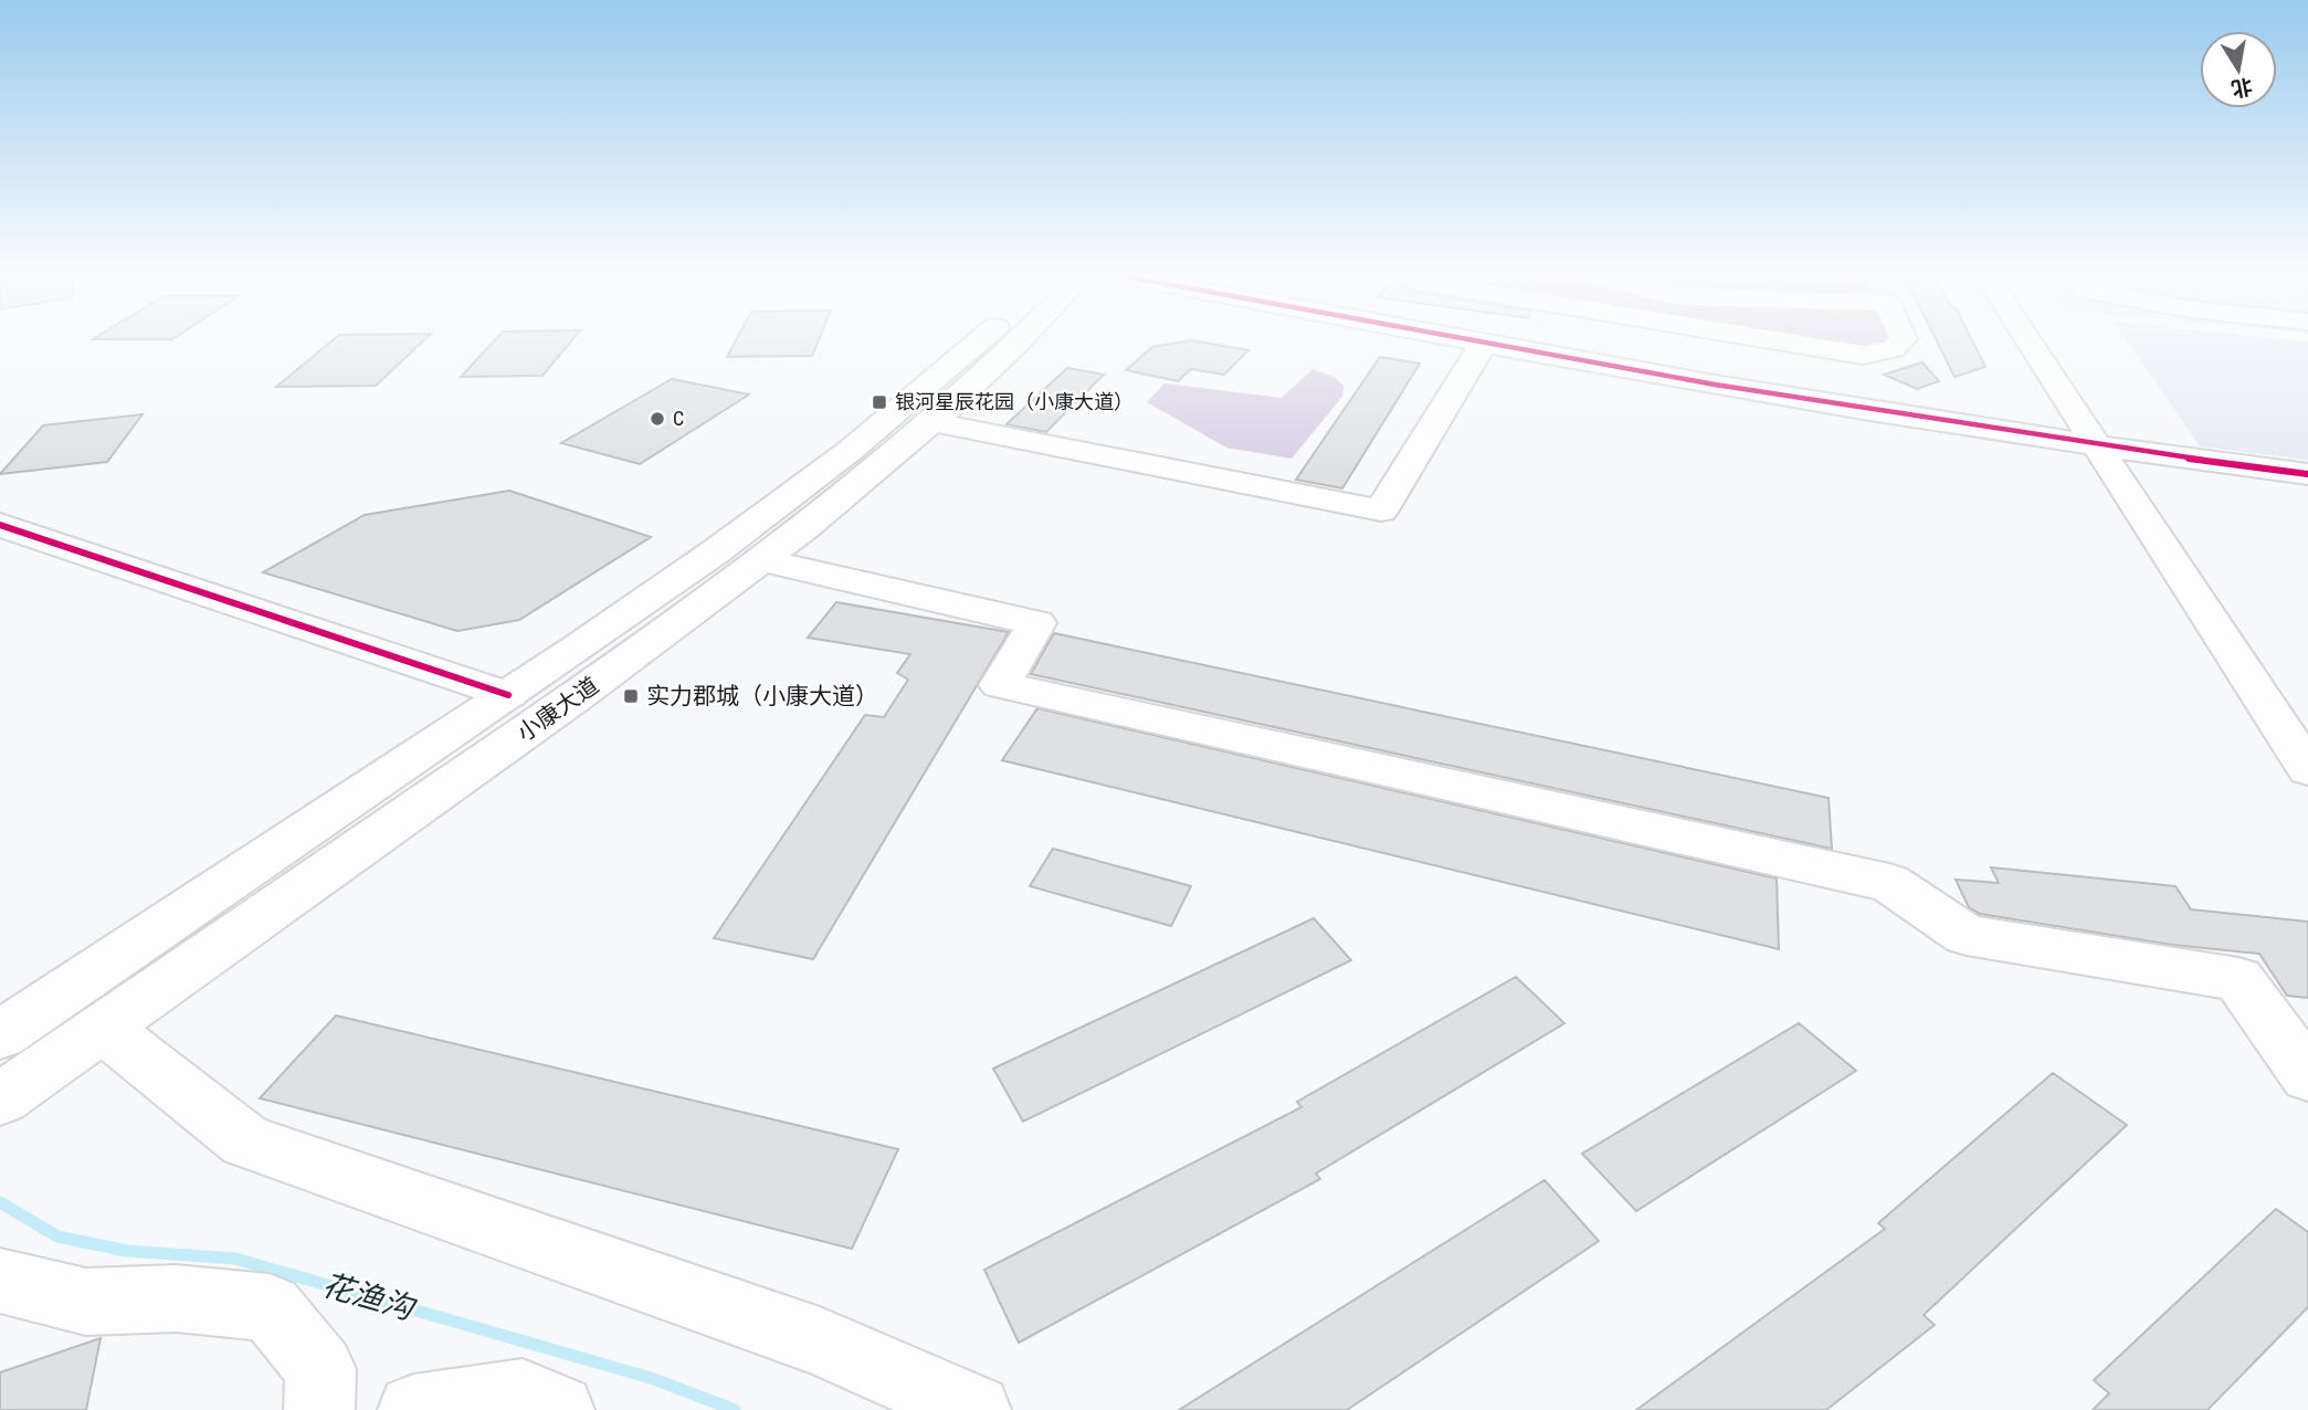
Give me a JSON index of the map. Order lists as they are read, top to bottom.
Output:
{
  "streets": {
    "street": ["小康大道"]
  },
  "water": ["花渔沟"],
  "places": {
    "transit": ["银河星辰花园（小康大道）", "实力郡城（小康大道）"],
    "other": ["C"]
  },
  "north": "bottom"
}
